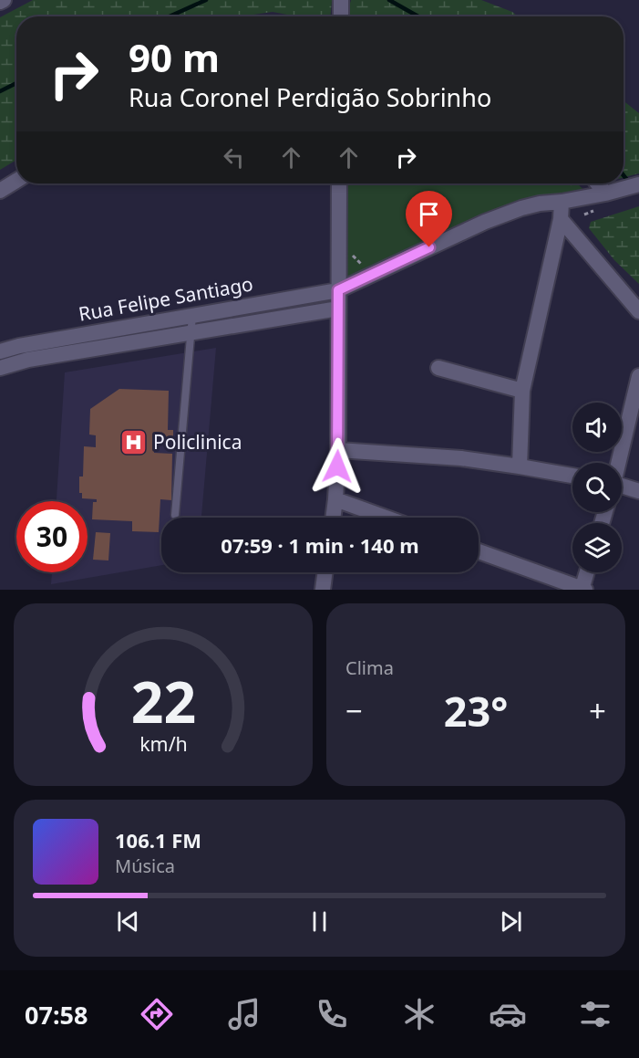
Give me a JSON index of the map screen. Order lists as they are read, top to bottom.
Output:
{
  "streets": {
    "street": ["Rua Felipe Santiago"]
  },
  "places": {
    "hospital": ["Policlinica"]
  },
  "page": {
    "turn": ["90 m", "Rua Coronel Perdigão Sobrinho"],
    "limit": "30",
    "trip": "07:59 · 1 min · 140 m",
    "tile": "Clima",
    "heat": ["−", "23°", "+"],
    "song": ["106.1 FM", "Música"],
    "tabs": "07:58",
    "gauge": ["22", "km/h"]
  }
}
